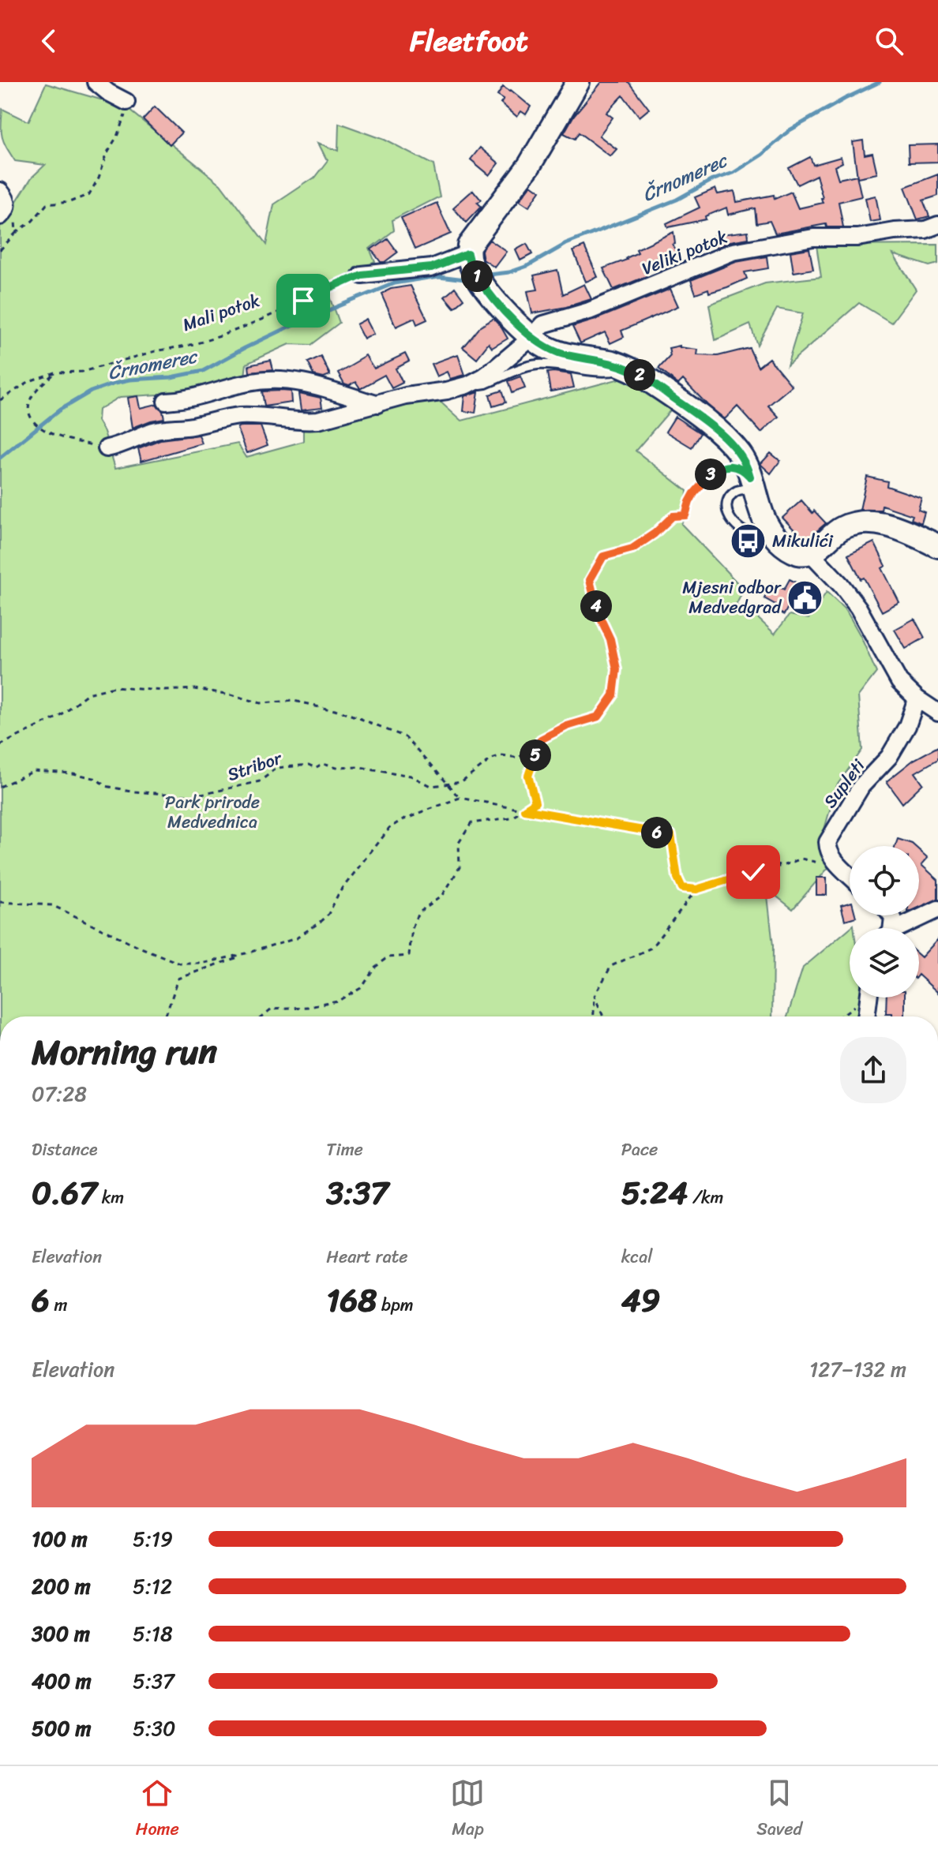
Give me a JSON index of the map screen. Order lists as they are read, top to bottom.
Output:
{
  "streets": {
    "street": ["Veliki potok", "Supleti"],
    "path": ["Mali potok", "Stribor"]
  },
  "water": ["Črnomerec"],
  "parks": ["Park prirode Medvednica"],
  "places": {
    "bus stop": ["Mikulići"],
    "public building": ["Mjesni odbor Medvedgrad"]
  },
  "page": {
    "header": "Fleetfoot",
    "pins": [
      "1",
      "2",
      "3",
      "4",
      "5",
      "6"
    ],
    "heading": ["Morning run", "07:28"],
    "stats": [
      ["Distance", "0.67 km"],
      ["Time", "3:37"],
      ["Pace", "5:24 /km"],
      ["Elevation", "6 m"],
      ["Heart rate", "168 bpm"],
      ["kcal", "49"]
    ],
    "chart": ["Elevation", "127–132 m"],
    "list": [
      {
        "name": "100 m",
        "note": "5:19"
      },
      {
        "name": "200 m",
        "note": "5:12"
      },
      {
        "name": "300 m",
        "note": "5:18"
      },
      {
        "name": "400 m",
        "note": "5:37"
      },
      {
        "name": "500 m",
        "note": "5:30"
      }
    ],
    "tabs": ["Home", "Map", "Saved"]
  }
}
